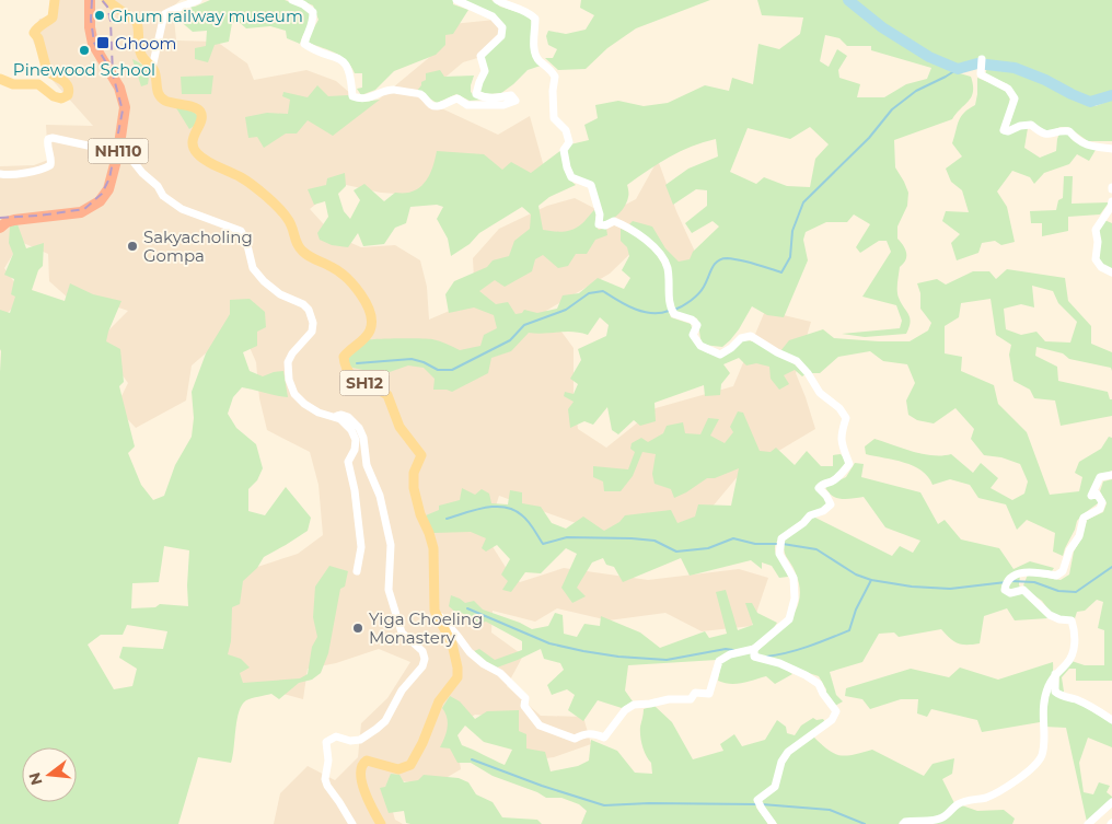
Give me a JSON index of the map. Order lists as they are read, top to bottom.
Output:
{
  "streets": {
    "highway": ["NH110"],
    "main road": ["SH12"]
  },
  "places": {
    "other": [
      "Ghum railway museum",
      "Pinewood School",
      "Sakyacholing Gompa",
      "Yiga Choeling Monastery"
    ],
    "transit": ["Ghoom"]
  },
  "north": "left"
}
